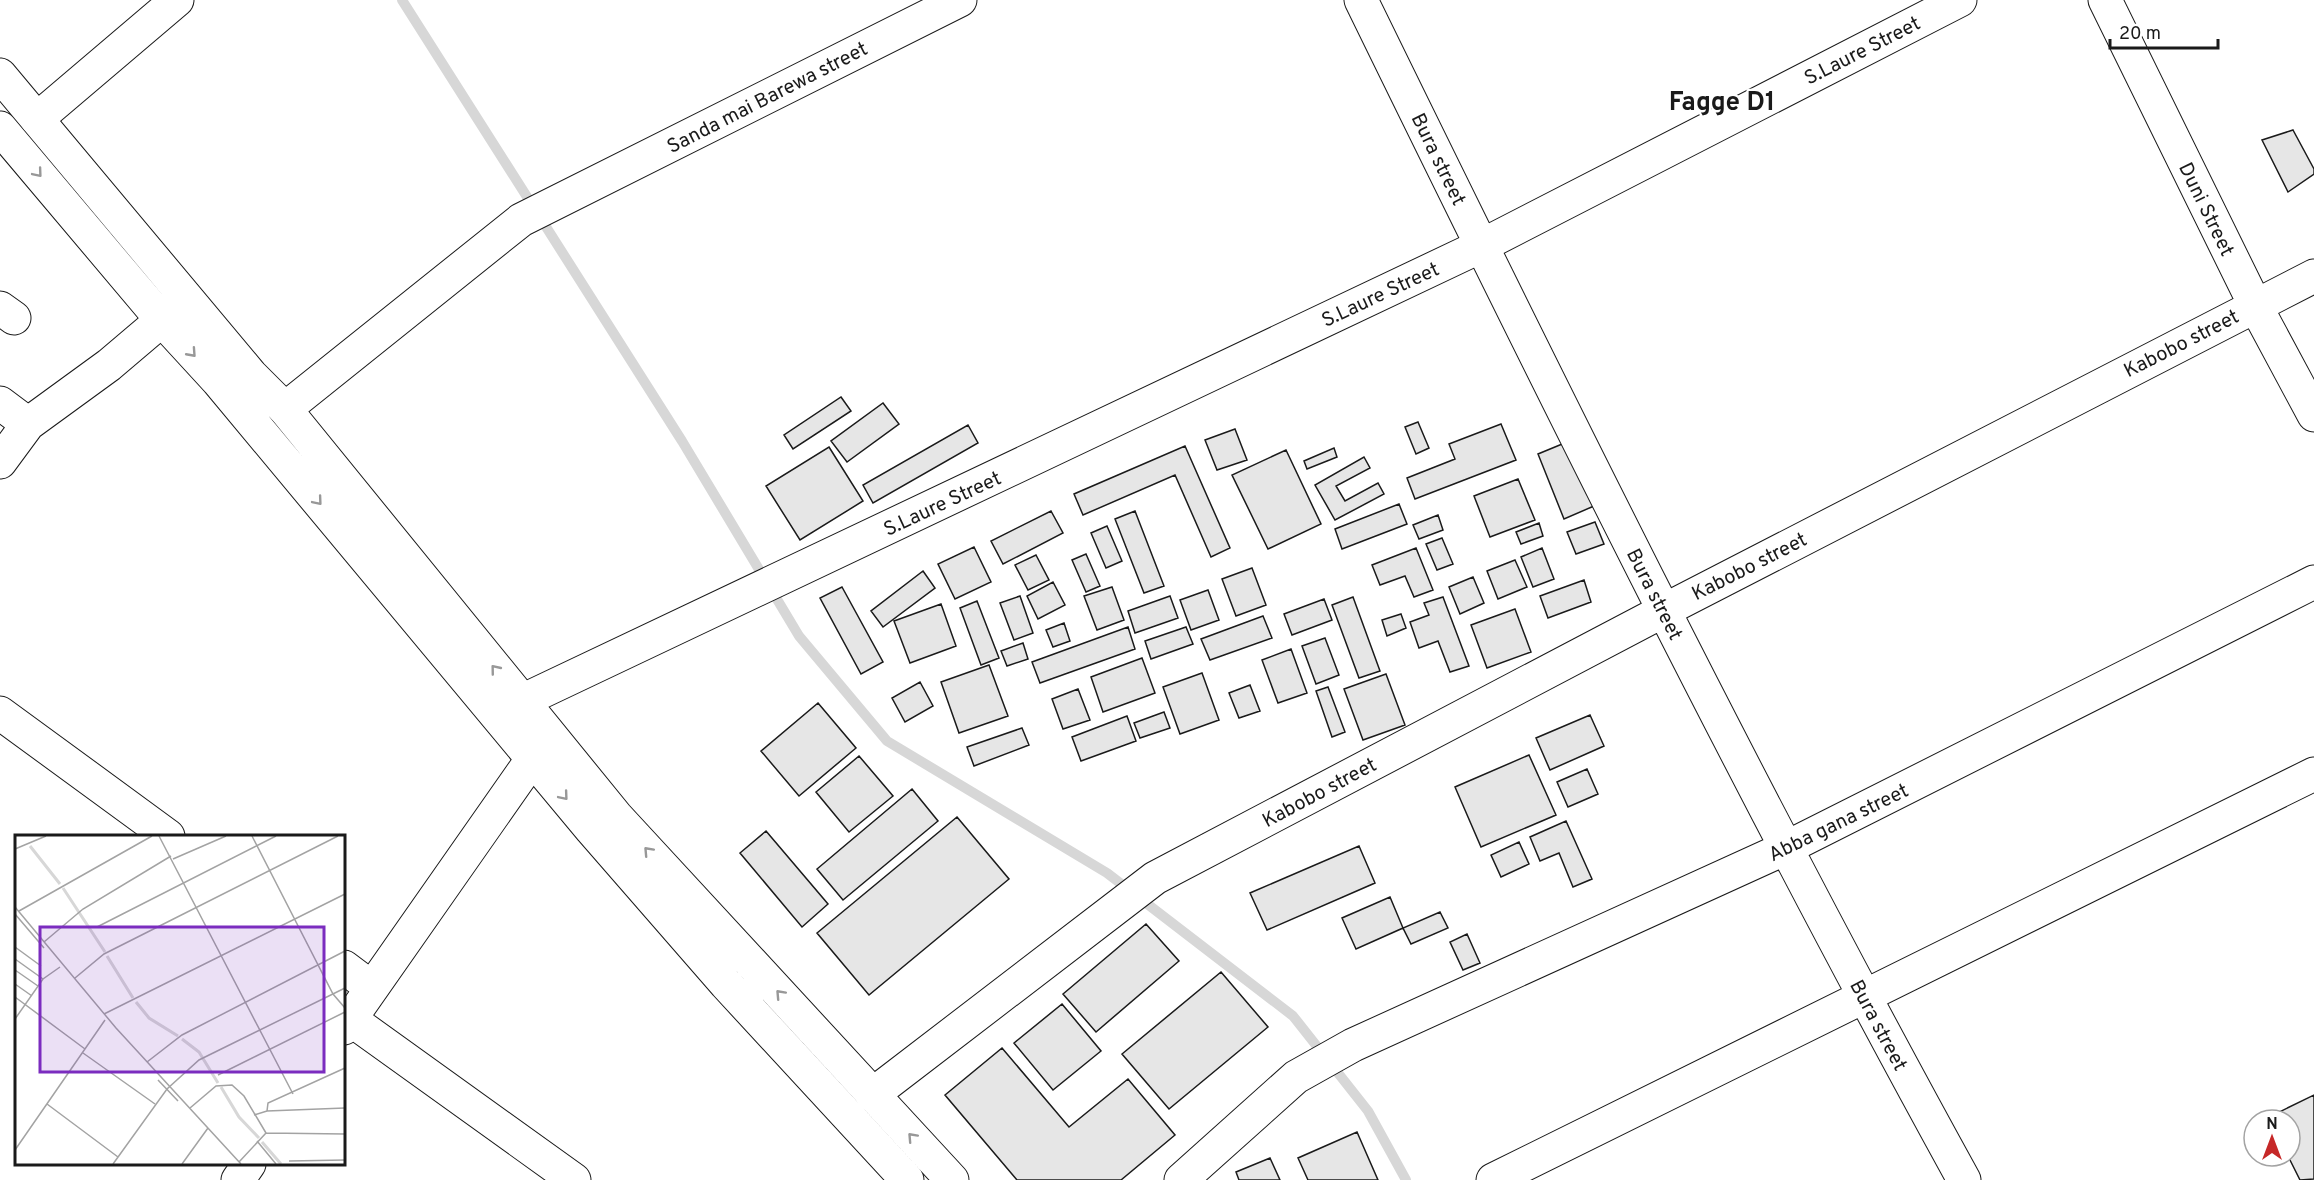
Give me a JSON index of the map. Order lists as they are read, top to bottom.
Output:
{
  "streets": {
    "street": [
      "S.Laure Street",
      "Sanda mai Barewa street",
      "Bura street",
      "Duni Street",
      "Kabobo street",
      "Abba gana street"
    ]
  },
  "crossings": [
    ["S.Laure Street", "Bura street"],
    ["Bura street", "Kabobo street"],
    ["Bura street", "Abba gana street"],
    ["Duni Street", "Kabobo street"]
  ],
  "districts": ["Fagge D1"],
  "scale_bar": "20 m",
  "north": "top"
}
